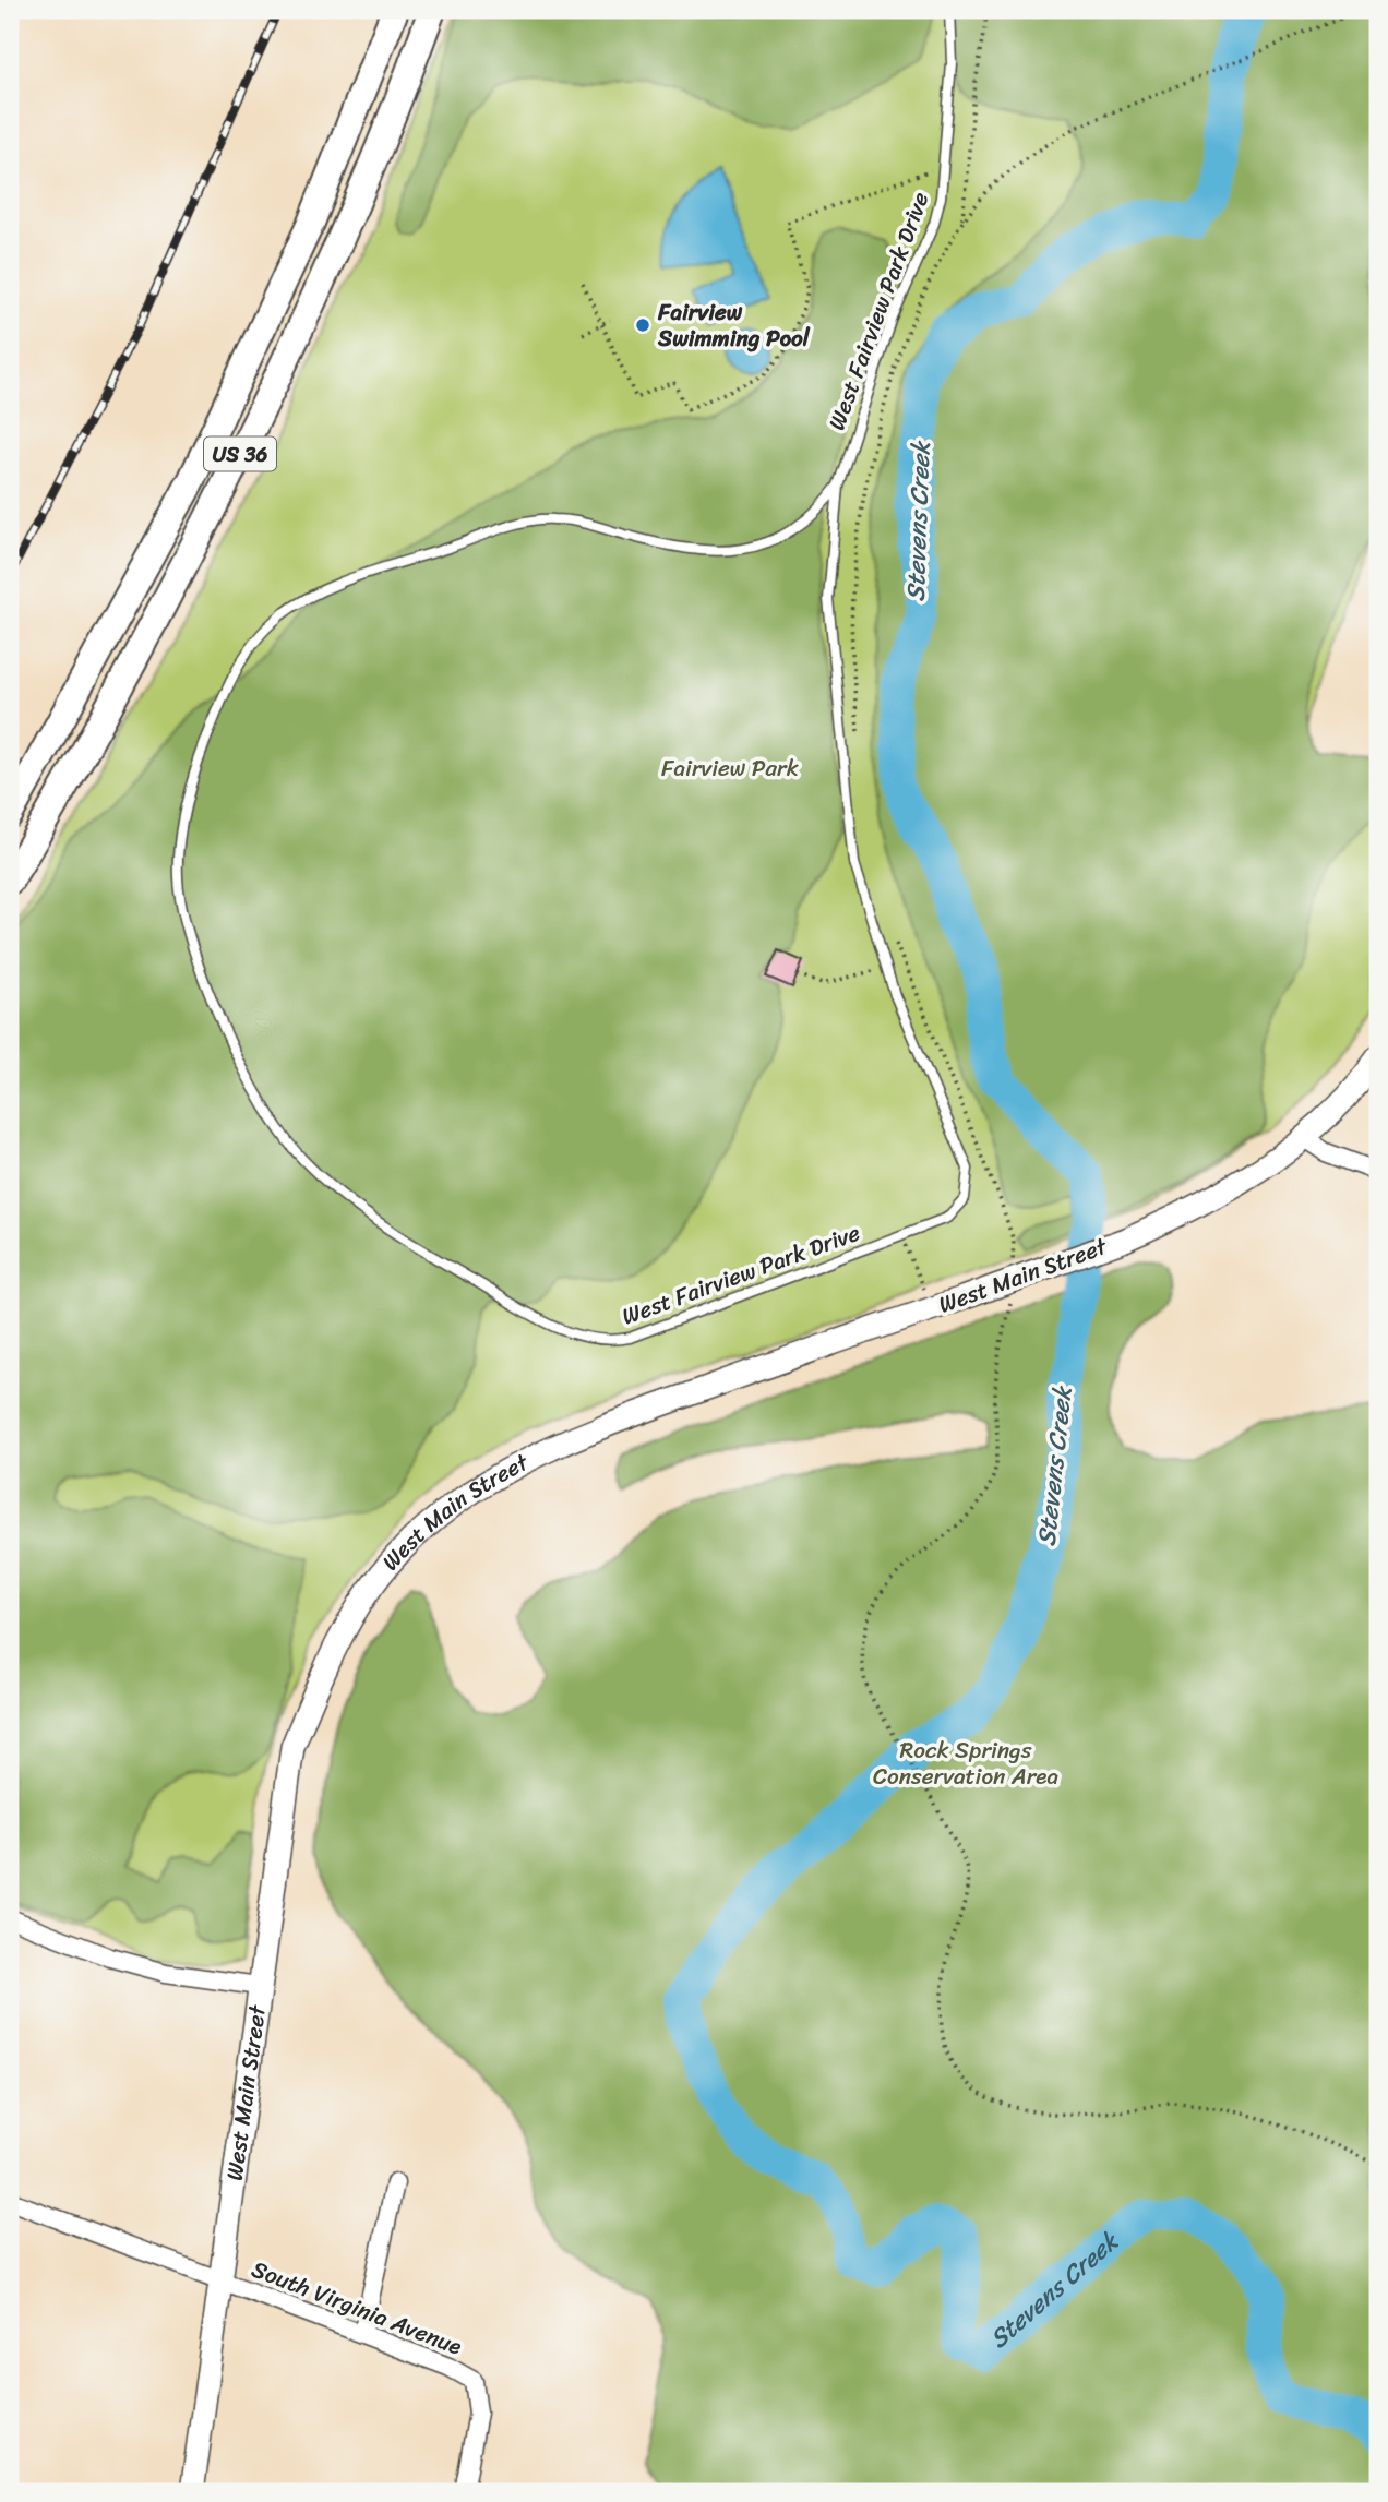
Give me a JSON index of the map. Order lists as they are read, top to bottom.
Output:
{
  "streets": {
    "main road": ["US 36"],
    "street": ["West Main Street", "South Virginia Avenue"],
    "lane": ["West Fairview Park Drive"]
  },
  "crossings": [
    ["West Main Street", "South Virginia Avenue"]
  ],
  "water": ["Stevens Creek"],
  "parks": ["Fairview Park", "Rock Springs Conservation Area"],
  "places": ["Fairview Swimming Pool"]
}
